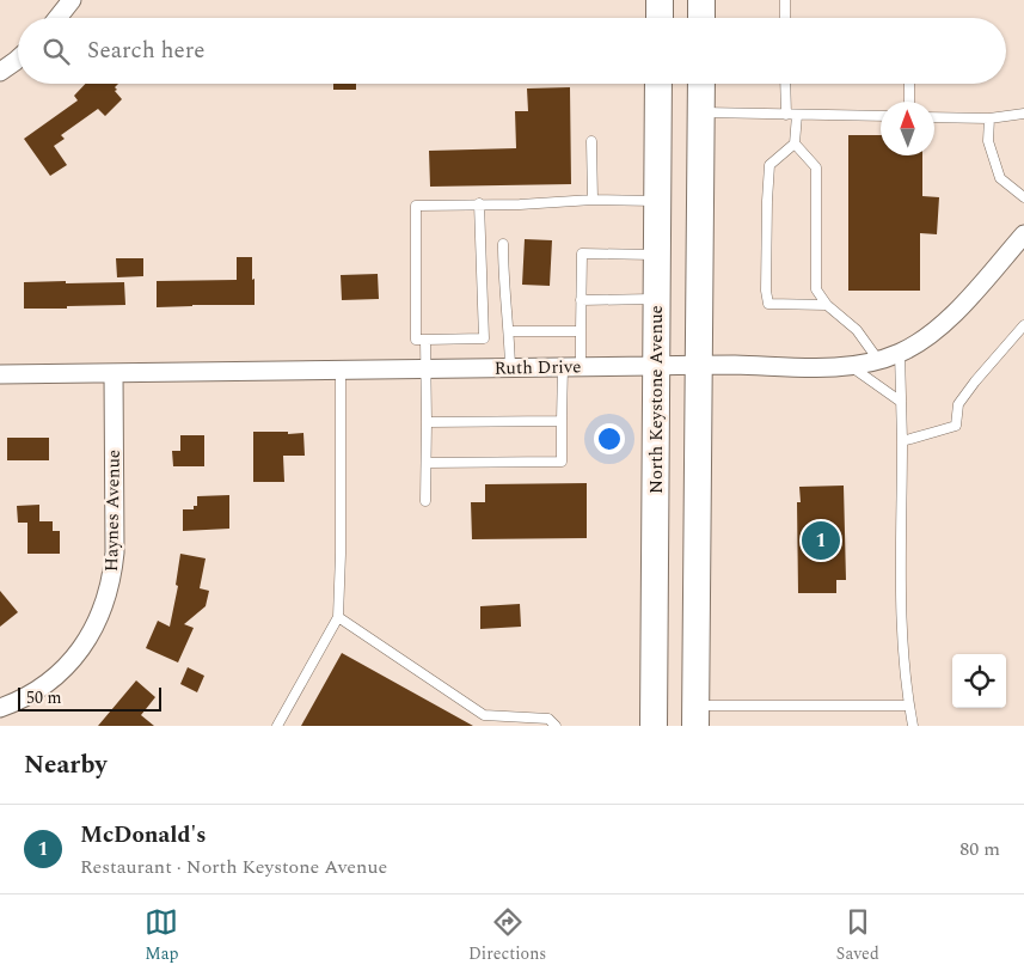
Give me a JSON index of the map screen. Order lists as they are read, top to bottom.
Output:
{
  "streets": {
    "main road": ["North Keystone Avenue"],
    "street": ["Ruth Drive", "Haynes Avenue"]
  },
  "crossings": [
    ["Ruth Drive", "North Keystone Avenue"],
    ["Ruth Drive", "Haynes Avenue"]
  ],
  "scale_bar": "50 m",
  "north": "top",
  "page": {
    "search": "Search here",
    "pins": "1",
    "scale": "50 m",
    "heading": "Nearby",
    "list": [
      {
        "mark": "1",
        "name": "McDonald's",
        "note": "Restaurant · North Keystone Avenue",
        "value": "80 m"
      }
    ],
    "nav": ["Map", "Directions", "Saved"]
  }
}
